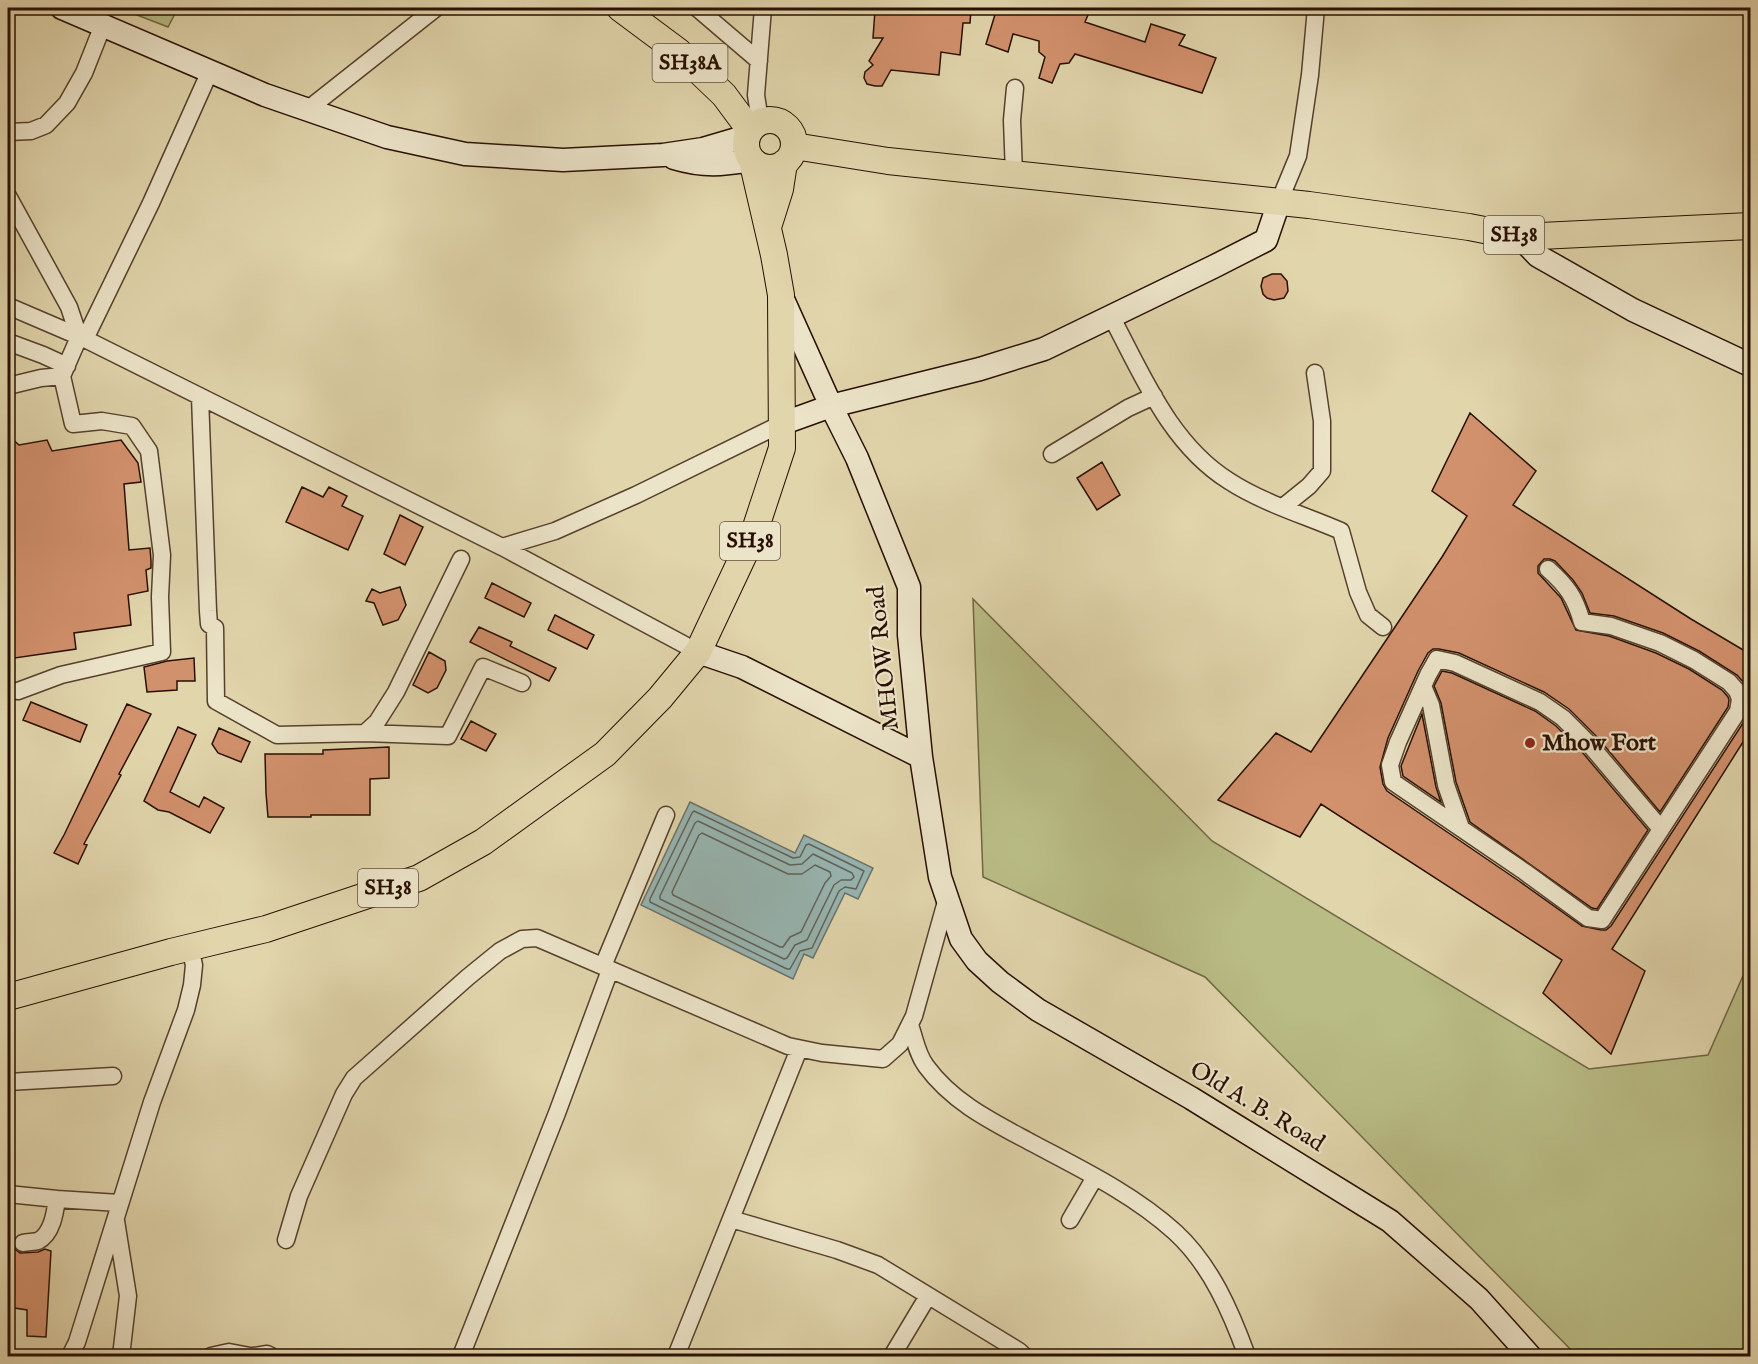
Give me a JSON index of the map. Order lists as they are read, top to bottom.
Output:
{
  "streets": {
    "main road": ["SH38A", "SH38"],
    "street": ["MHOW Road", "Old A. B. Road"]
  },
  "crossings": [
    ["SH38A", "SH38"],
    ["SH38", "MHOW Road"],
    ["MHOW Road", "Old A. B. Road"]
  ],
  "places": ["Mhow Fort"]
}
